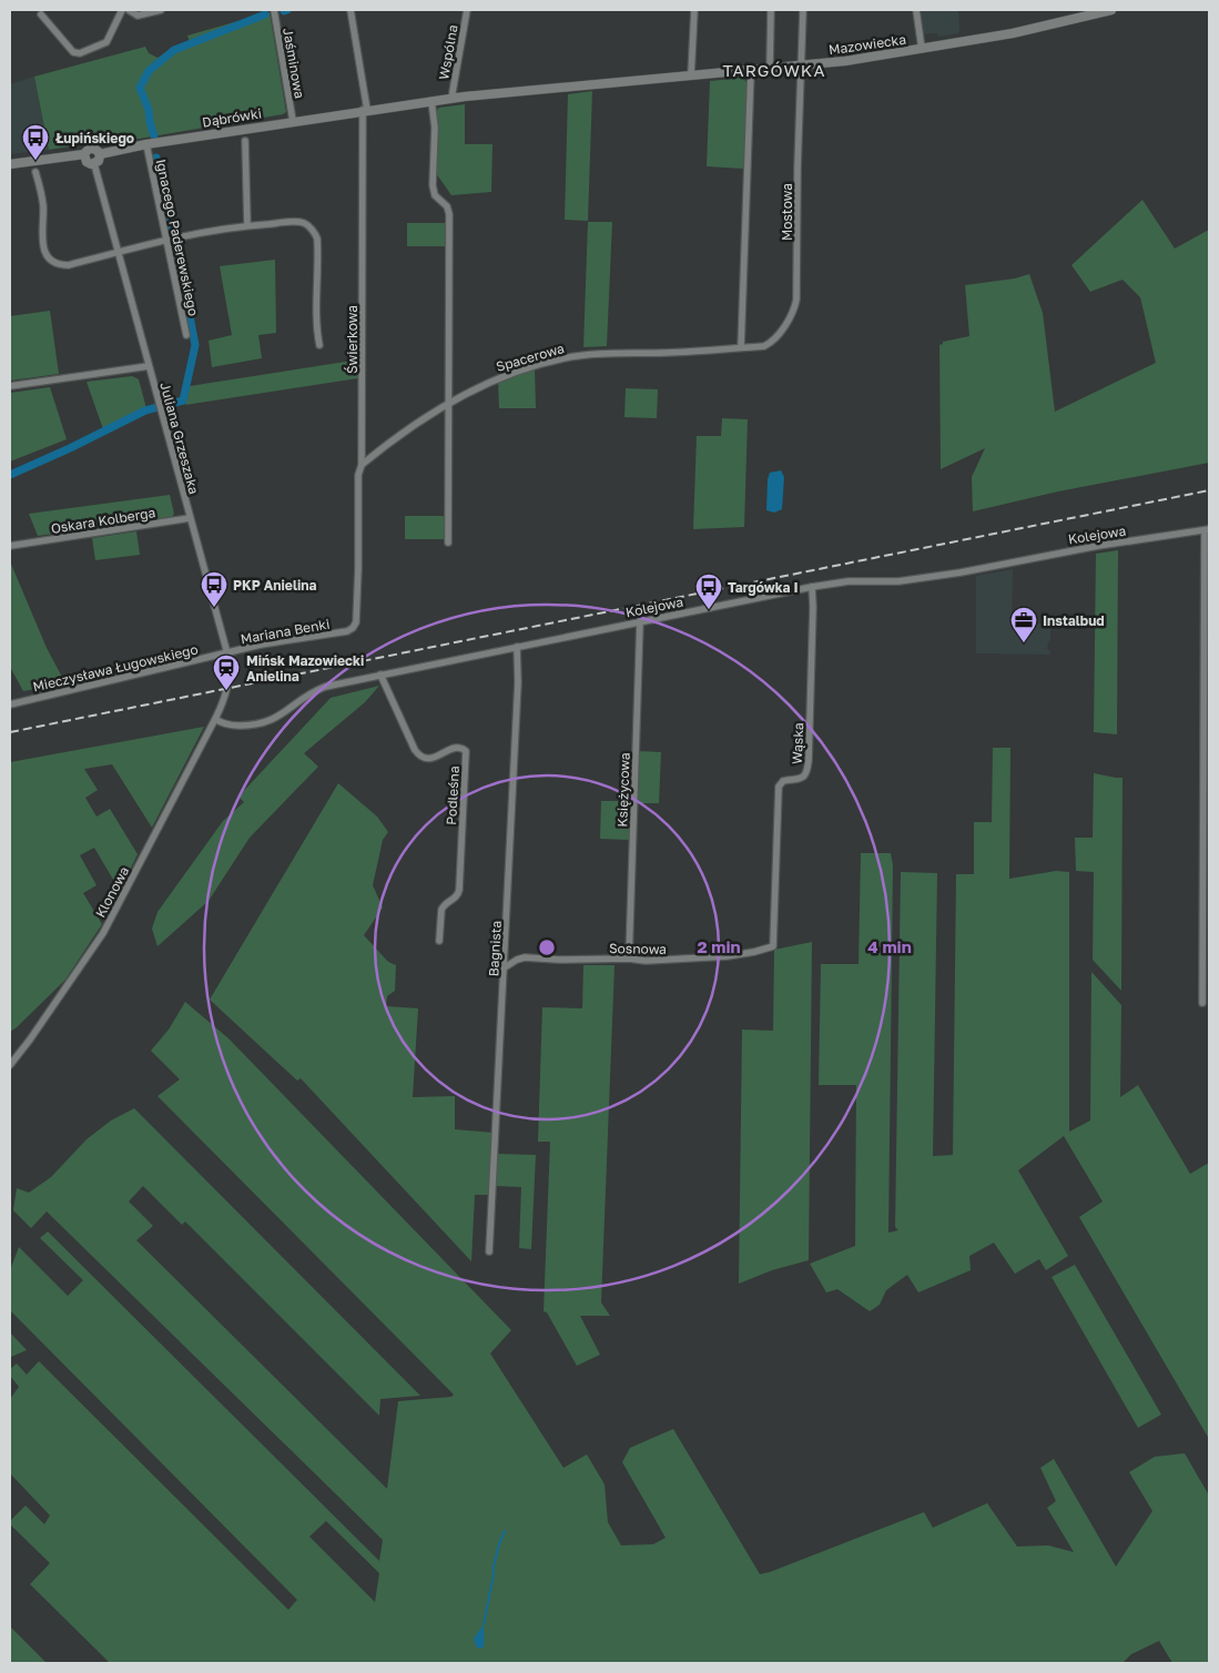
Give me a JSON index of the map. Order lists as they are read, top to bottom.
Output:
{
  "streets": {
    "street": [
      "Mazowiecka",
      "Wspólna",
      "Jaśminowa",
      "Dąbrówki",
      "Mostowa",
      "Ignacego Paderewskiego",
      "Świerkowa",
      "Spacerowa",
      "Juliana Grzeszaka",
      "Oskara Kolberga",
      "Kolejowa",
      "Mariana Benki",
      "Mieczysława Ługowskiego",
      "Wąska",
      "Księżycowa",
      "Podleśna",
      "Klonowa",
      "Bagnista",
      "Sosnowa"
    ]
  },
  "crossings": [
    ["Mazowiecka", "Wspólna"],
    ["Mazowiecka", "Dąbrówki"],
    ["Mazowiecka", "Mostowa"],
    ["Wspólna", "Dąbrówki"],
    ["Jaśminowa", "Dąbrówki"],
    ["Dąbrówki", "Ignacego Paderewskiego"],
    ["Dąbrówki", "Świerkowa"],
    ["Dąbrówki", "Juliana Grzeszaka"],
    ["Mostowa", "Spacerowa"],
    ["Świerkowa", "Spacerowa"],
    ["Świerkowa", "Mariana Benki"],
    ["Juliana Grzeszaka", "Oskara Kolberga"],
    ["Juliana Grzeszaka", "Kolejowa"],
    ["Juliana Grzeszaka", "Mariana Benki"],
    ["Juliana Grzeszaka", "Mieczysława Ługowskiego"],
    ["Juliana Grzeszaka", "Klonowa"],
    ["Kolejowa", "Wąska"],
    ["Kolejowa", "Księżycowa"],
    ["Kolejowa", "Podleśna"],
    ["Kolejowa", "Klonowa"],
    ["Kolejowa", "Bagnista"],
    ["Mariana Benki", "Mieczysława Ługowskiego"],
    ["Wąska", "Sosnowa"],
    ["Księżycowa", "Sosnowa"],
    ["Bagnista", "Sosnowa"]
  ],
  "districts": ["TARGÓWKA"],
  "places": {
    "bus stop": ["Łupińskiego", "PKP Anielina", "Targówka I"],
    "office": ["Instalbud"],
    "station": ["Mińsk Mazowiecki Anielina"]
  },
  "rings": ["2 min", "4 min"]
}
